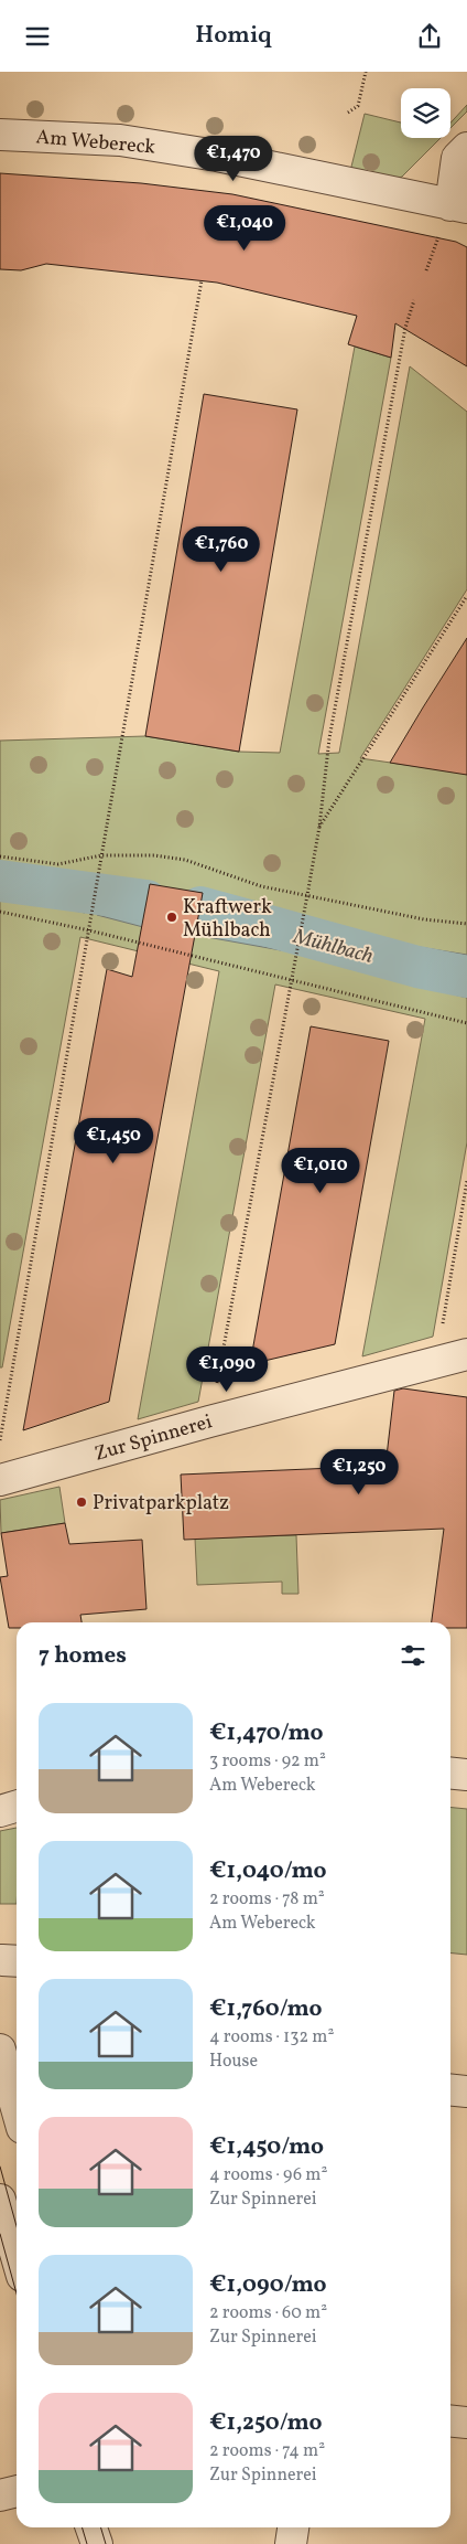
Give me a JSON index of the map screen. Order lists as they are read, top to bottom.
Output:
{
  "streets": {
    "street": ["Am Webereck", "Zur Spinnerei"]
  },
  "water": ["Mühlbach"],
  "places": ["Kraftwerk Mühlbach", "Privatparkplatz"],
  "page": {
    "header": "Homiq",
    "price": [
      "€1,470",
      "€1,040",
      "€1,760",
      "€1,450",
      "€1,010",
      "€1,090",
      "€1,250"
    ],
    "heading": "7 homes",
    "list": [
      {
        "name": "€1,470/mo",
        "note": "3 rooms · 92 m² · Am Webereck"
      },
      {
        "name": "€1,040/mo",
        "note": "2 rooms · 78 m² · Am Webereck"
      },
      {
        "name": "€1,760/mo",
        "note": "4 rooms · 132 m² · House"
      },
      {
        "name": "€1,450/mo",
        "note": "4 rooms · 96 m² · Zur Spinnerei"
      },
      {
        "name": "€1,090/mo",
        "note": "2 rooms · 60 m² · Zur Spinnerei"
      },
      {
        "name": "€1,250/mo",
        "note": "2 rooms · 74 m² · Zur Spinnerei"
      }
    ]
  }
}
